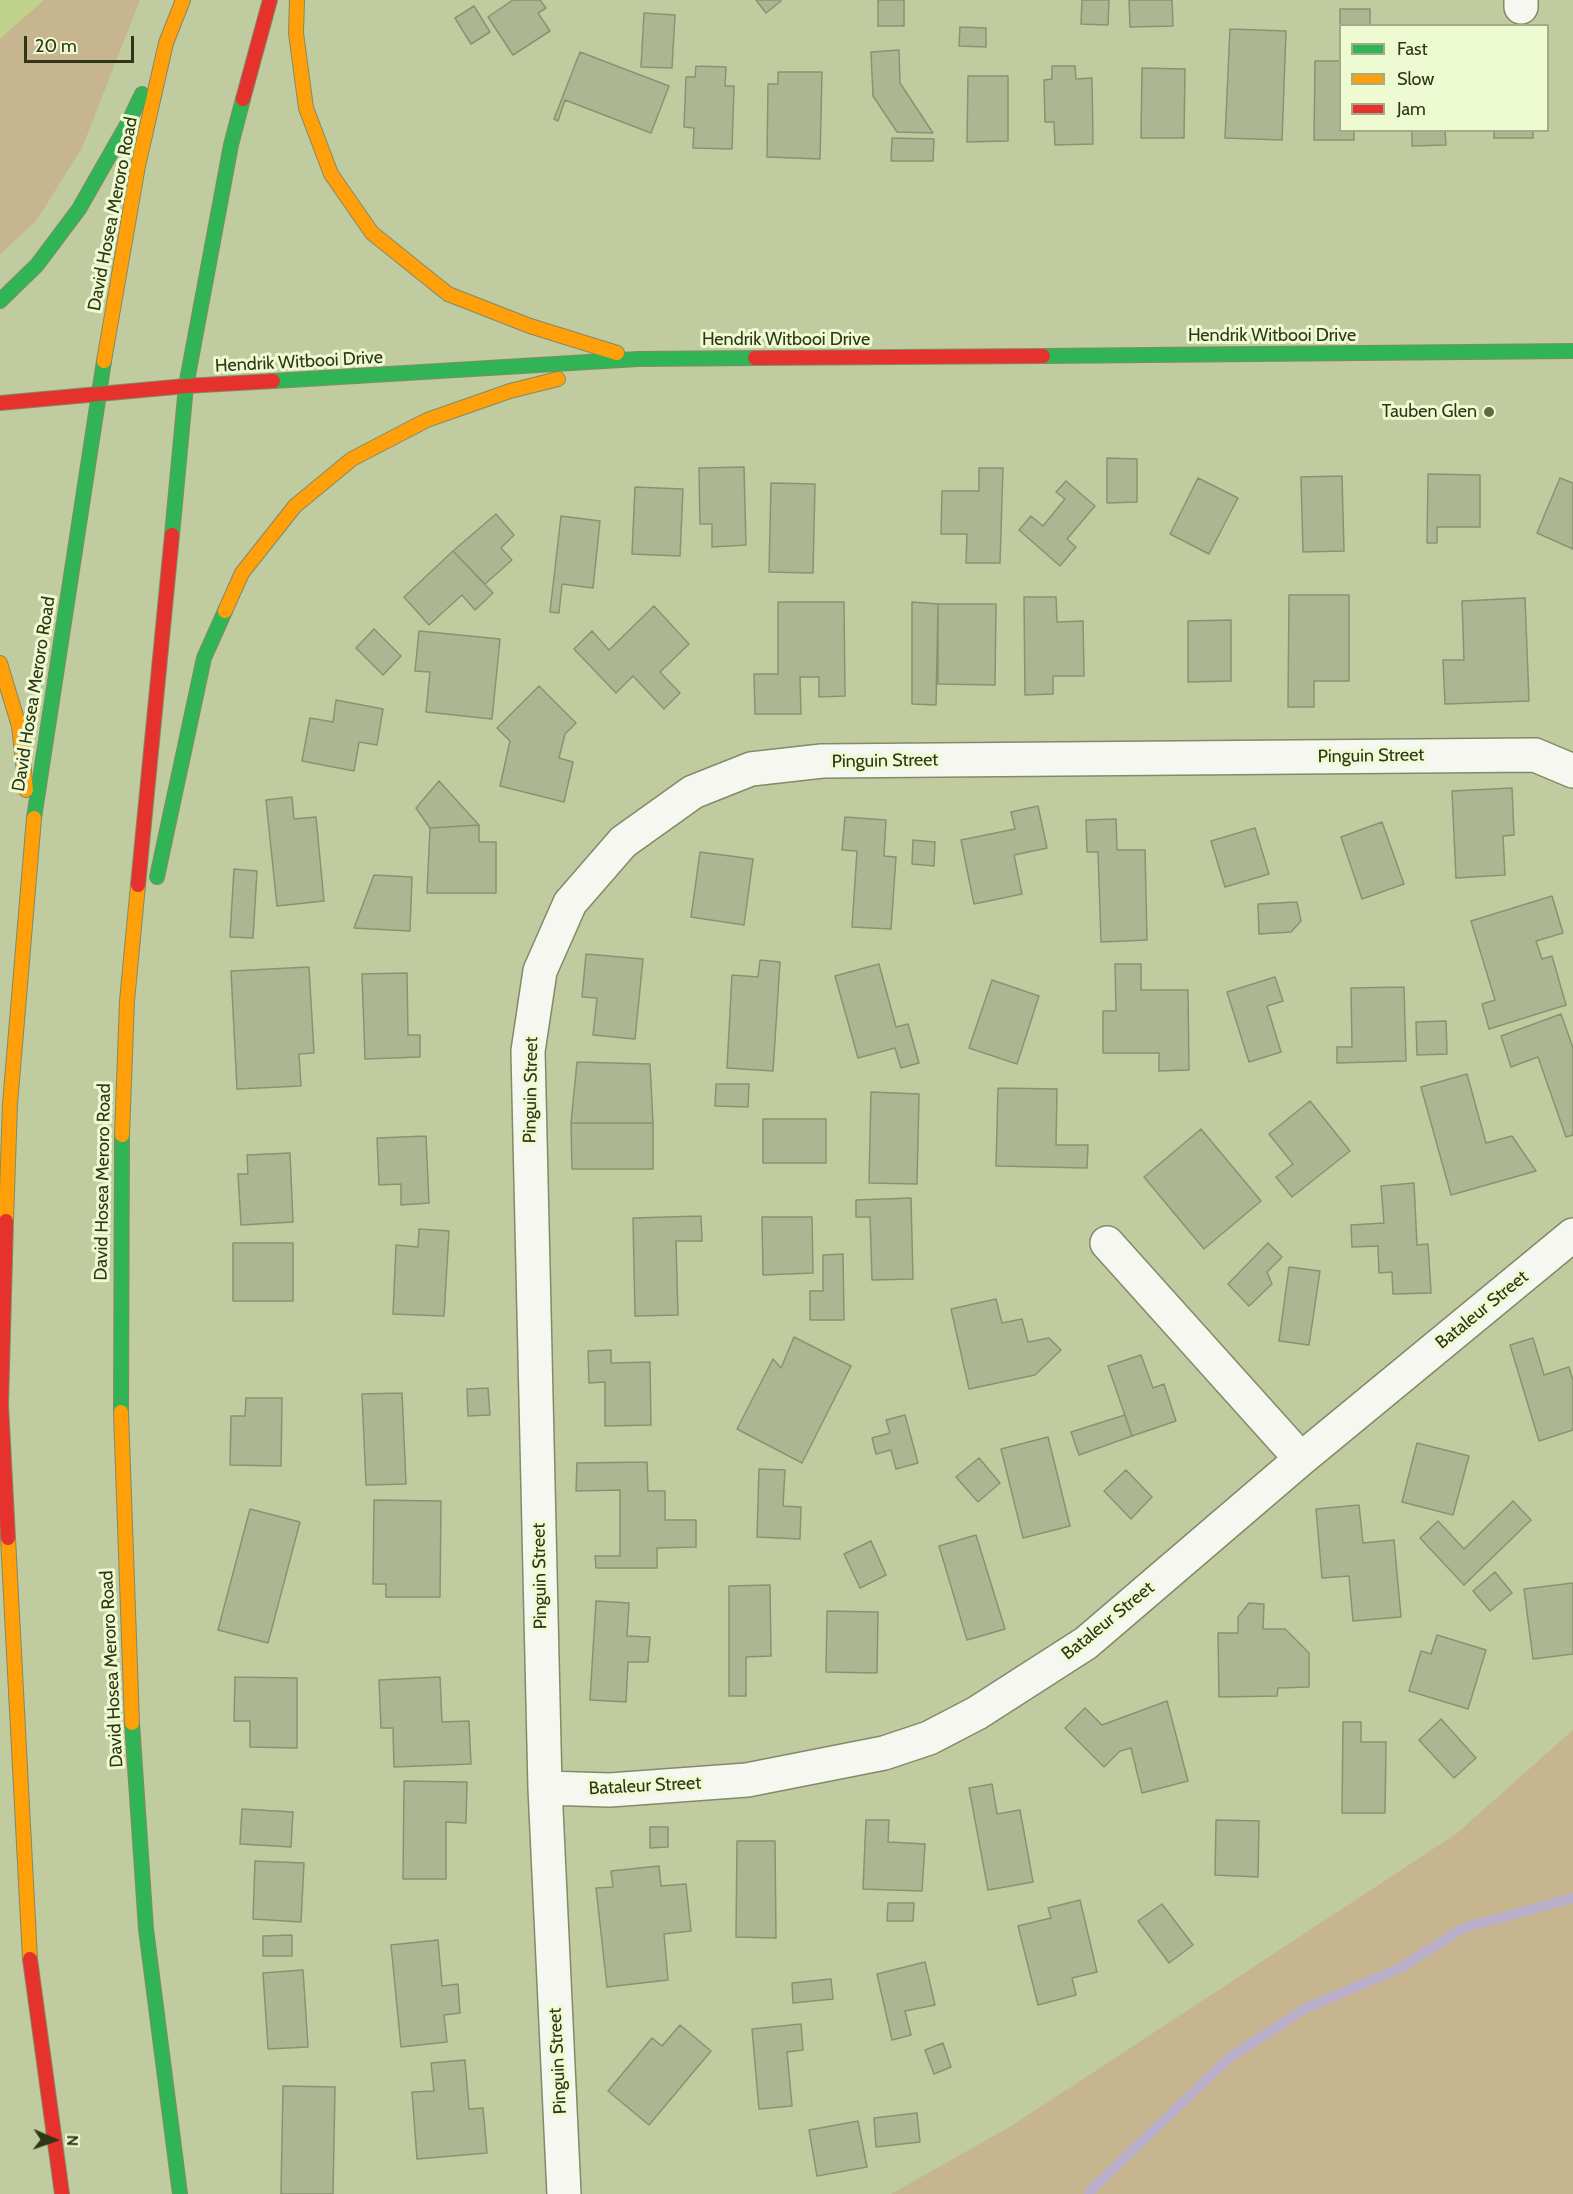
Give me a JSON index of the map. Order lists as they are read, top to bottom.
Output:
{
  "streets": {
    "main road": ["David Hosea Meroro Road", "Hendrik Witbooi Drive"],
    "street": ["Pinguin Street", "Bataleur Street"]
  },
  "crossings": [
    ["David Hosea Meroro Road", "Hendrik Witbooi Drive"],
    ["Pinguin Street", "Bataleur Street"]
  ],
  "places": ["Tauben Glen"],
  "legend": ["Fast", "Slow", "Jam"],
  "scale_bar": "20 m",
  "north": "right"
}
